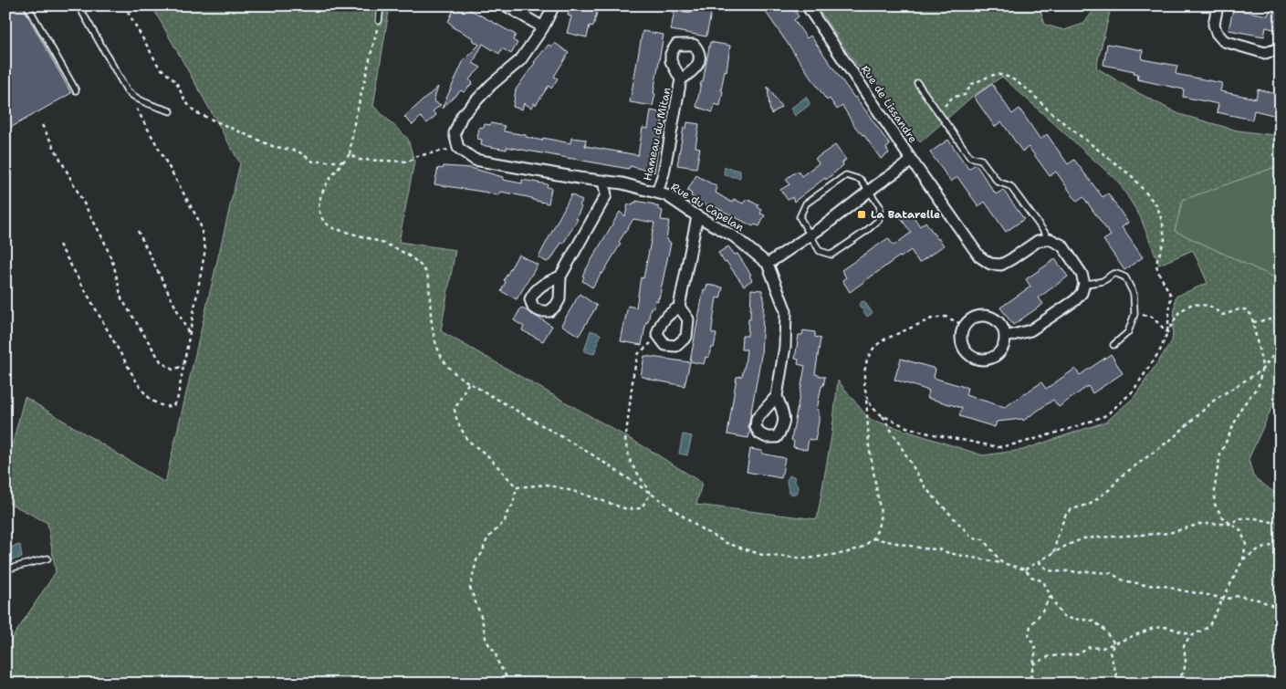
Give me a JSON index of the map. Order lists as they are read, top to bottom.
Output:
{
  "streets": {
    "street": ["Rue de Lissandre", "Hameau du Mitan", "Rue du Capelan"]
  },
  "crossings": [
    ["Rue de Lissandre", "Rue du Capelan"],
    ["Hameau du Mitan", "Rue du Capelan"]
  ],
  "places": {
    "transit": ["La Batarelle"]
  }
}
